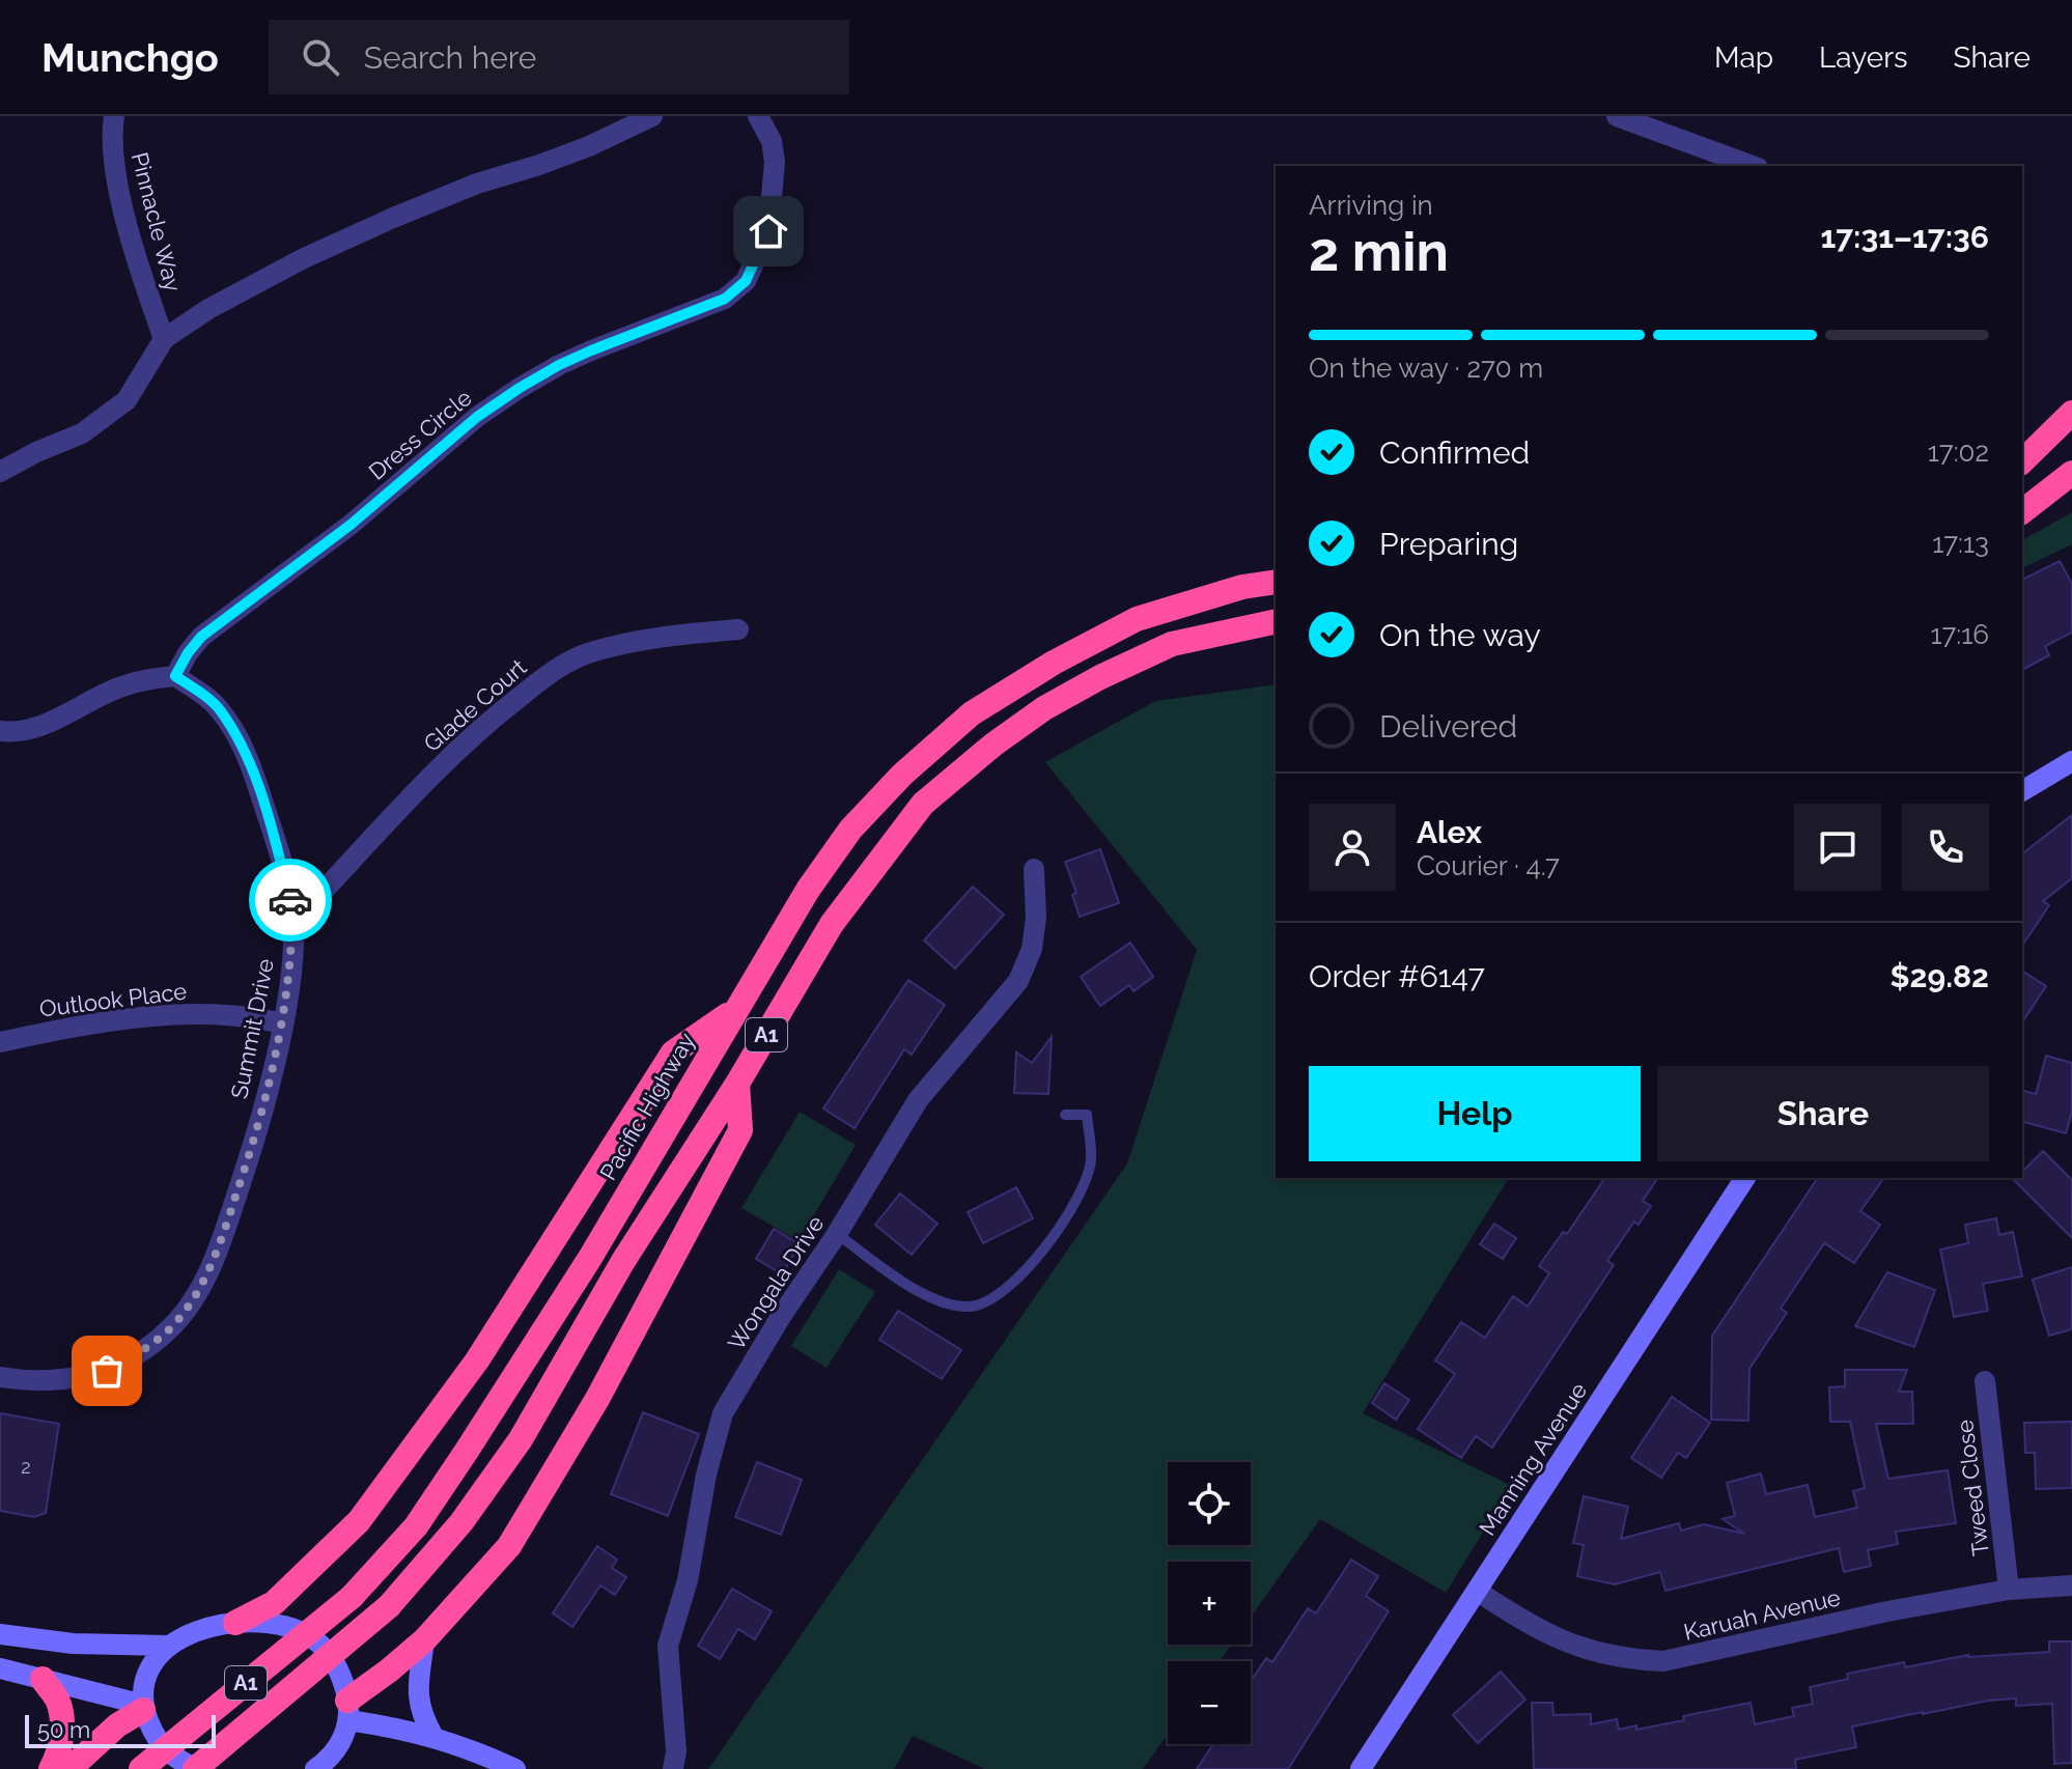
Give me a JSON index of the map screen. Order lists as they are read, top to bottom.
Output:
{
  "streets": {
    "highway": ["A1", "Pacific Highway"],
    "street": [
      "Pinnacle Way",
      "Dress Circle",
      "Glade Court",
      "Outlook Place",
      "Summit Drive",
      "Wongala Drive",
      "Manning Avenue",
      "Tweed Close",
      "Karuah Avenue"
    ]
  },
  "crossings": [
    ["Dress Circle", "Summit Drive"],
    ["Glade Court", "Summit Drive"],
    ["Outlook Place", "Summit Drive"],
    ["Manning Avenue", "Karuah Avenue"],
    ["Tweed Close", "Karuah Avenue"]
  ],
  "house_numbers": ["2"],
  "scale_bar": "50 m",
  "page": {
    "header": "Munchgo",
    "search": "Search here",
    "nav": ["Map", "Layers", "Share"],
    "heading": ["2 min", "Arriving in", "17:31–17:36"],
    "panel": [
      "Alex",
      "Courier · 4.7",
      "Order #6147",
      "$29.82"
    ],
    "bar": "On the way · 270 m",
    "list": [
      ["Confirmed", "17:02"],
      ["Preparing", "17:13"],
      ["On the way", "17:16"],
      "Delivered"
    ],
    "buttons": ["Help", "Share"],
    "map_buttons": ["+", "−"],
    "scale": "50 m"
  }
}
